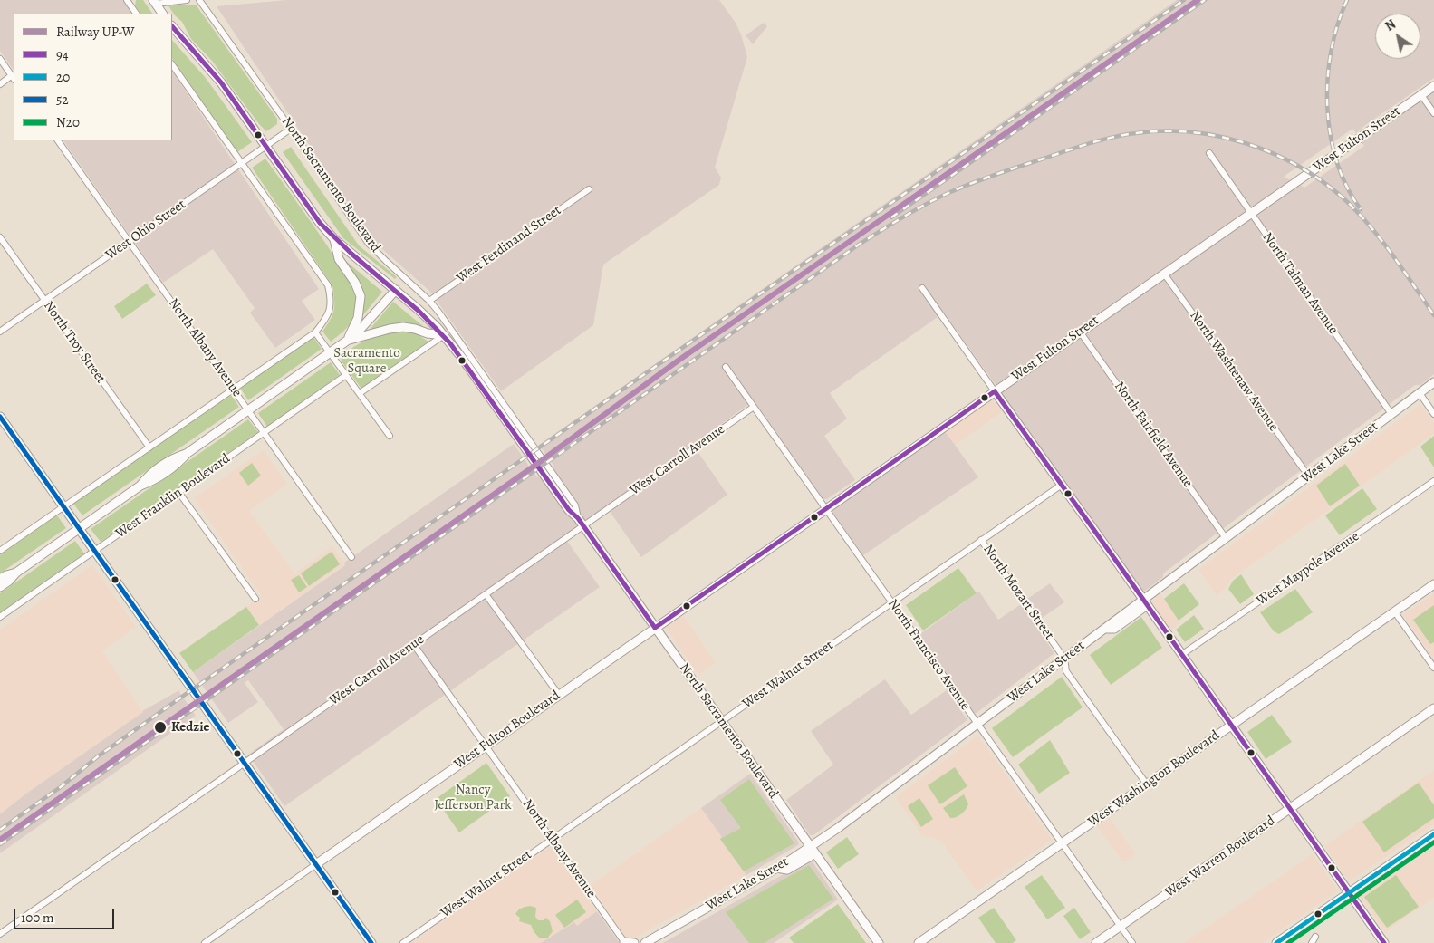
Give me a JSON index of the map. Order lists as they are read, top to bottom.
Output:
{
  "streets": {
    "street": [
      "West Fulton Street",
      "North Sacramento Boulevard",
      "West Ohio Street",
      "West Ferdinand Street",
      "North Talman Avenue",
      "North Troy Street",
      "North Albany Avenue",
      "North Washtenaw Avenue",
      "North Fairfield Avenue",
      "West Lake Street",
      "West Carroll Avenue",
      "West Franklin Boulevard",
      "West Maypole Avenue",
      "North Mozart Street",
      "North Francisco Avenue",
      "West Walnut Street",
      "West Fulton Boulevard",
      "West Washington Boulevard",
      "West Warren Boulevard"
    ]
  },
  "crossings": [
    ["West Fulton Street", "North Sacramento Boulevard"],
    ["West Fulton Street", "North Talman Avenue"],
    ["West Fulton Street", "North Washtenaw Avenue"],
    ["West Fulton Street", "North Fairfield Avenue"],
    ["West Fulton Street", "North Francisco Avenue"],
    ["West Fulton Street", "West Fulton Boulevard"],
    ["North Sacramento Boulevard", "West Ohio Street"],
    ["North Sacramento Boulevard", "West Ferdinand Street"],
    ["North Sacramento Boulevard", "West Lake Street"],
    ["North Sacramento Boulevard", "West Carroll Avenue"],
    ["North Sacramento Boulevard", "West Franklin Boulevard"],
    ["North Sacramento Boulevard", "West Walnut Street"],
    ["North Sacramento Boulevard", "West Fulton Boulevard"],
    ["West Ohio Street", "North Troy Street"],
    ["West Ohio Street", "North Albany Avenue"],
    ["North Talman Avenue", "West Lake Street"],
    ["North Albany Avenue", "West Carroll Avenue"],
    ["North Albany Avenue", "West Franklin Boulevard"],
    ["North Albany Avenue", "West Walnut Street"],
    ["North Albany Avenue", "West Fulton Boulevard"],
    ["North Washtenaw Avenue", "West Lake Street"],
    ["North Fairfield Avenue", "West Lake Street"],
    ["West Lake Street", "North Mozart Street"],
    ["West Lake Street", "North Francisco Avenue"],
    ["West Carroll Avenue", "North Francisco Avenue"],
    ["North Mozart Street", "West Walnut Street"],
    ["North Francisco Avenue", "West Walnut Street"],
    ["North Francisco Avenue", "West Washington Boulevard"],
    ["North Francisco Avenue", "West Warren Boulevard"]
  ],
  "parks": ["Sacramento Square", "Nancy Jefferson Park"],
  "places": ["Kedzie"],
  "lines": [
    "rail line UP-W",
    "transit line 94",
    "transit line 52",
    "transit line 20",
    "transit line N20"
  ],
  "legend": [
    "Railway UP-W",
    "94",
    "20",
    "52",
    "N20"
  ],
  "scale_bar": "100 m",
  "north": "top left"
}
